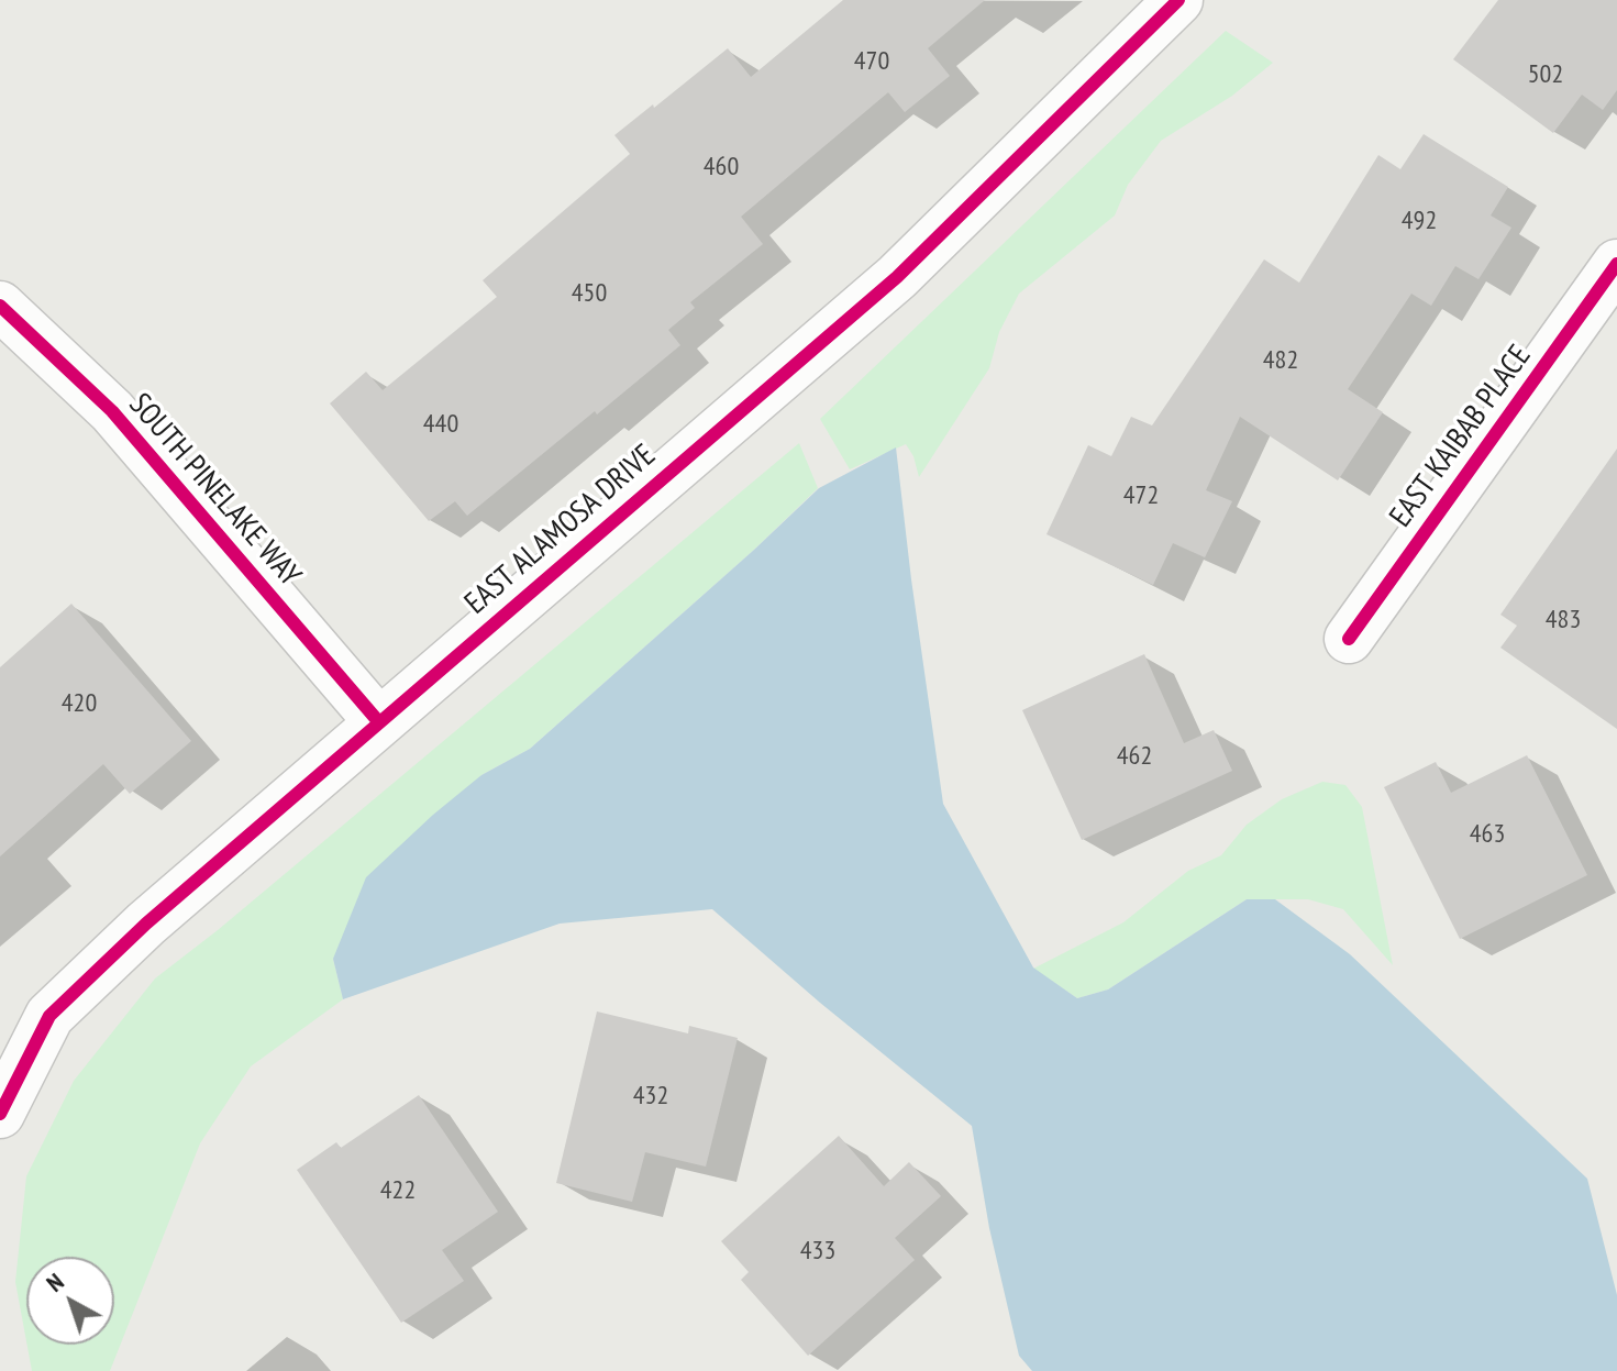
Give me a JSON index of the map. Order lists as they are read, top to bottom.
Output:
{
  "streets": {
    "street": ["EAST KAIBAB PLACE", "SOUTH PINELAKE WAY", "EAST ALAMOSA DRIVE"]
  },
  "crossings": [
    ["SOUTH PINELAKE WAY", "EAST ALAMOSA DRIVE"]
  ],
  "house_numbers": [
    "470",
    "502",
    "460",
    "492",
    "450",
    "482",
    "440",
    "472",
    "483",
    "420",
    "462",
    "463",
    "432",
    "422",
    "433"
  ],
  "north": "top left"
}
